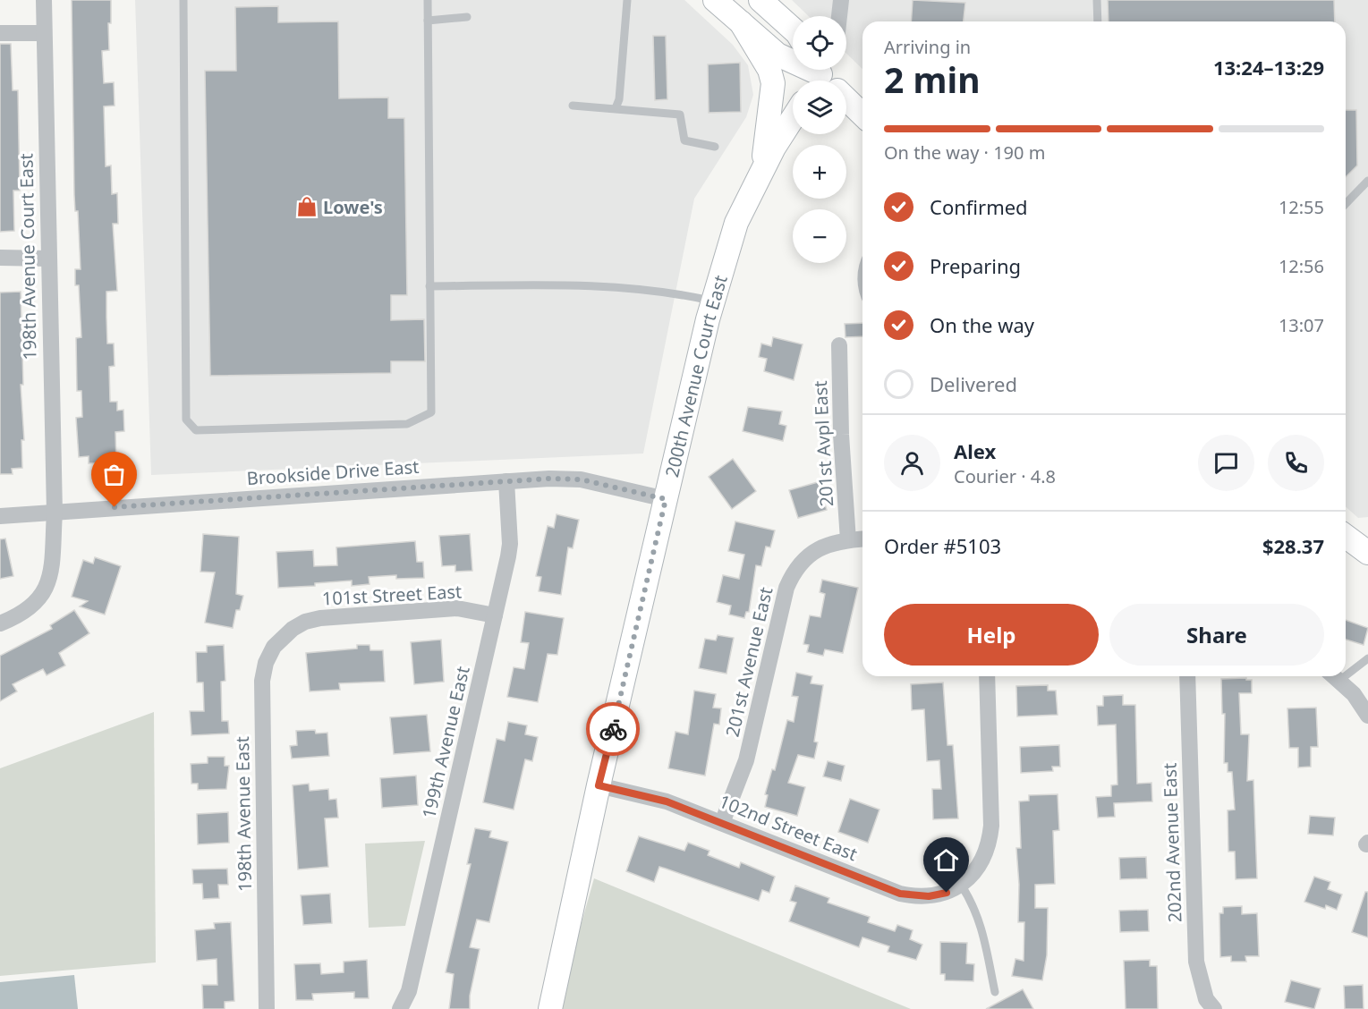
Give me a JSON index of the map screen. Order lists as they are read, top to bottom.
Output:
{
  "streets": {
    "main road": ["200th Avenue Court East"],
    "street": [
      "198th Avenue Court East",
      "201st Avpl East",
      "Brookside Drive East",
      "101st Street East",
      "201st Avenue East",
      "199th Avenue East",
      "198th Avenue East",
      "102nd Street East",
      "202nd Avenue East"
    ]
  },
  "crossings": [
    ["198th Avenue Court East", "Brookside Drive East"],
    ["200th Avenue Court East", "Brookside Drive East"],
    ["200th Avenue Court East", "102nd Street East"],
    ["201st Avpl East", "201st Avenue East"],
    ["Brookside Drive East", "199th Avenue East"],
    ["101st Street East", "199th Avenue East"],
    ["101st Street East", "198th Avenue East"],
    ["201st Avenue East", "102nd Street East"]
  ],
  "places": {
    "shop": ["Lowe's"]
  },
  "page": {
    "map_buttons": ["+", "−"],
    "heading": ["2 min", "Arriving in", "13:24–13:29"],
    "panel": [
      "Alex",
      "Courier · 4.8",
      "Order #5103",
      "$28.37"
    ],
    "bar": "On the way · 190 m",
    "list": [
      ["Confirmed", "12:55"],
      ["Preparing", "12:56"],
      ["On the way", "13:07"],
      "Delivered"
    ],
    "buttons": ["Help", "Share"]
  }
}
